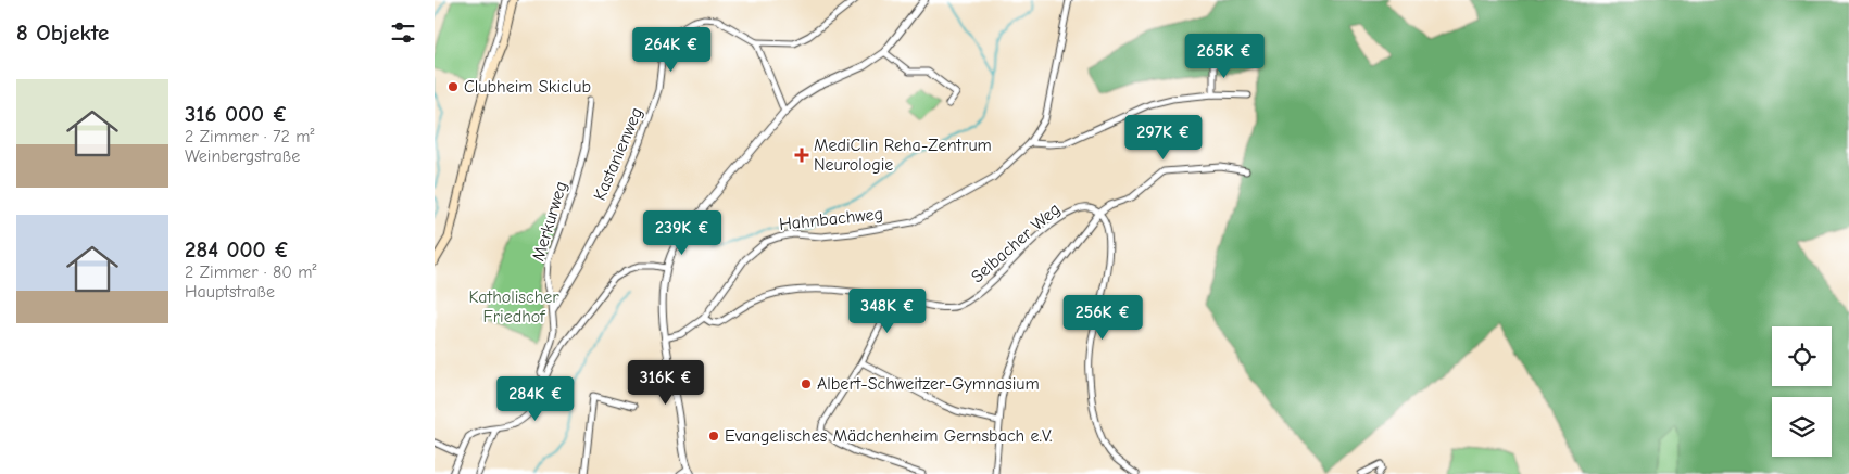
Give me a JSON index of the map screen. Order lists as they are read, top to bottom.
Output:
{
  "streets": {
    "street": [
      "Kastanienweg",
      "Hahnbachweg",
      "Merkurweg",
      "Selbacher Weg"
    ]
  },
  "crossings": [
    ["Kastanienweg", "Merkurweg"],
    ["Hahnbachweg", "Selbacher Weg"]
  ],
  "parks": ["Katholischer Friedhof"],
  "places": {
    "other": ["Clubheim Skiclub", "Albert-Schweitzer-Gymnasium", "Evangelisches Mädchenheim Gernsbach e.V."],
    "health": ["MediClin Reha-Zentrum Neurologie"]
  },
  "page": {
    "heading": "8 Objekte",
    "price": [
      "264K €",
      "265K €",
      "297K €",
      "239K €",
      "348K €",
      "256K €",
      "316K €",
      "284K €"
    ],
    "list": [
      {
        "name": "316 000 €",
        "note": "2 Zimmer · 72 m² · Weinbergstraße"
      },
      {
        "name": "284 000 €",
        "note": "2 Zimmer · 80 m² · Hauptstraße"
      }
    ]
  }
}
